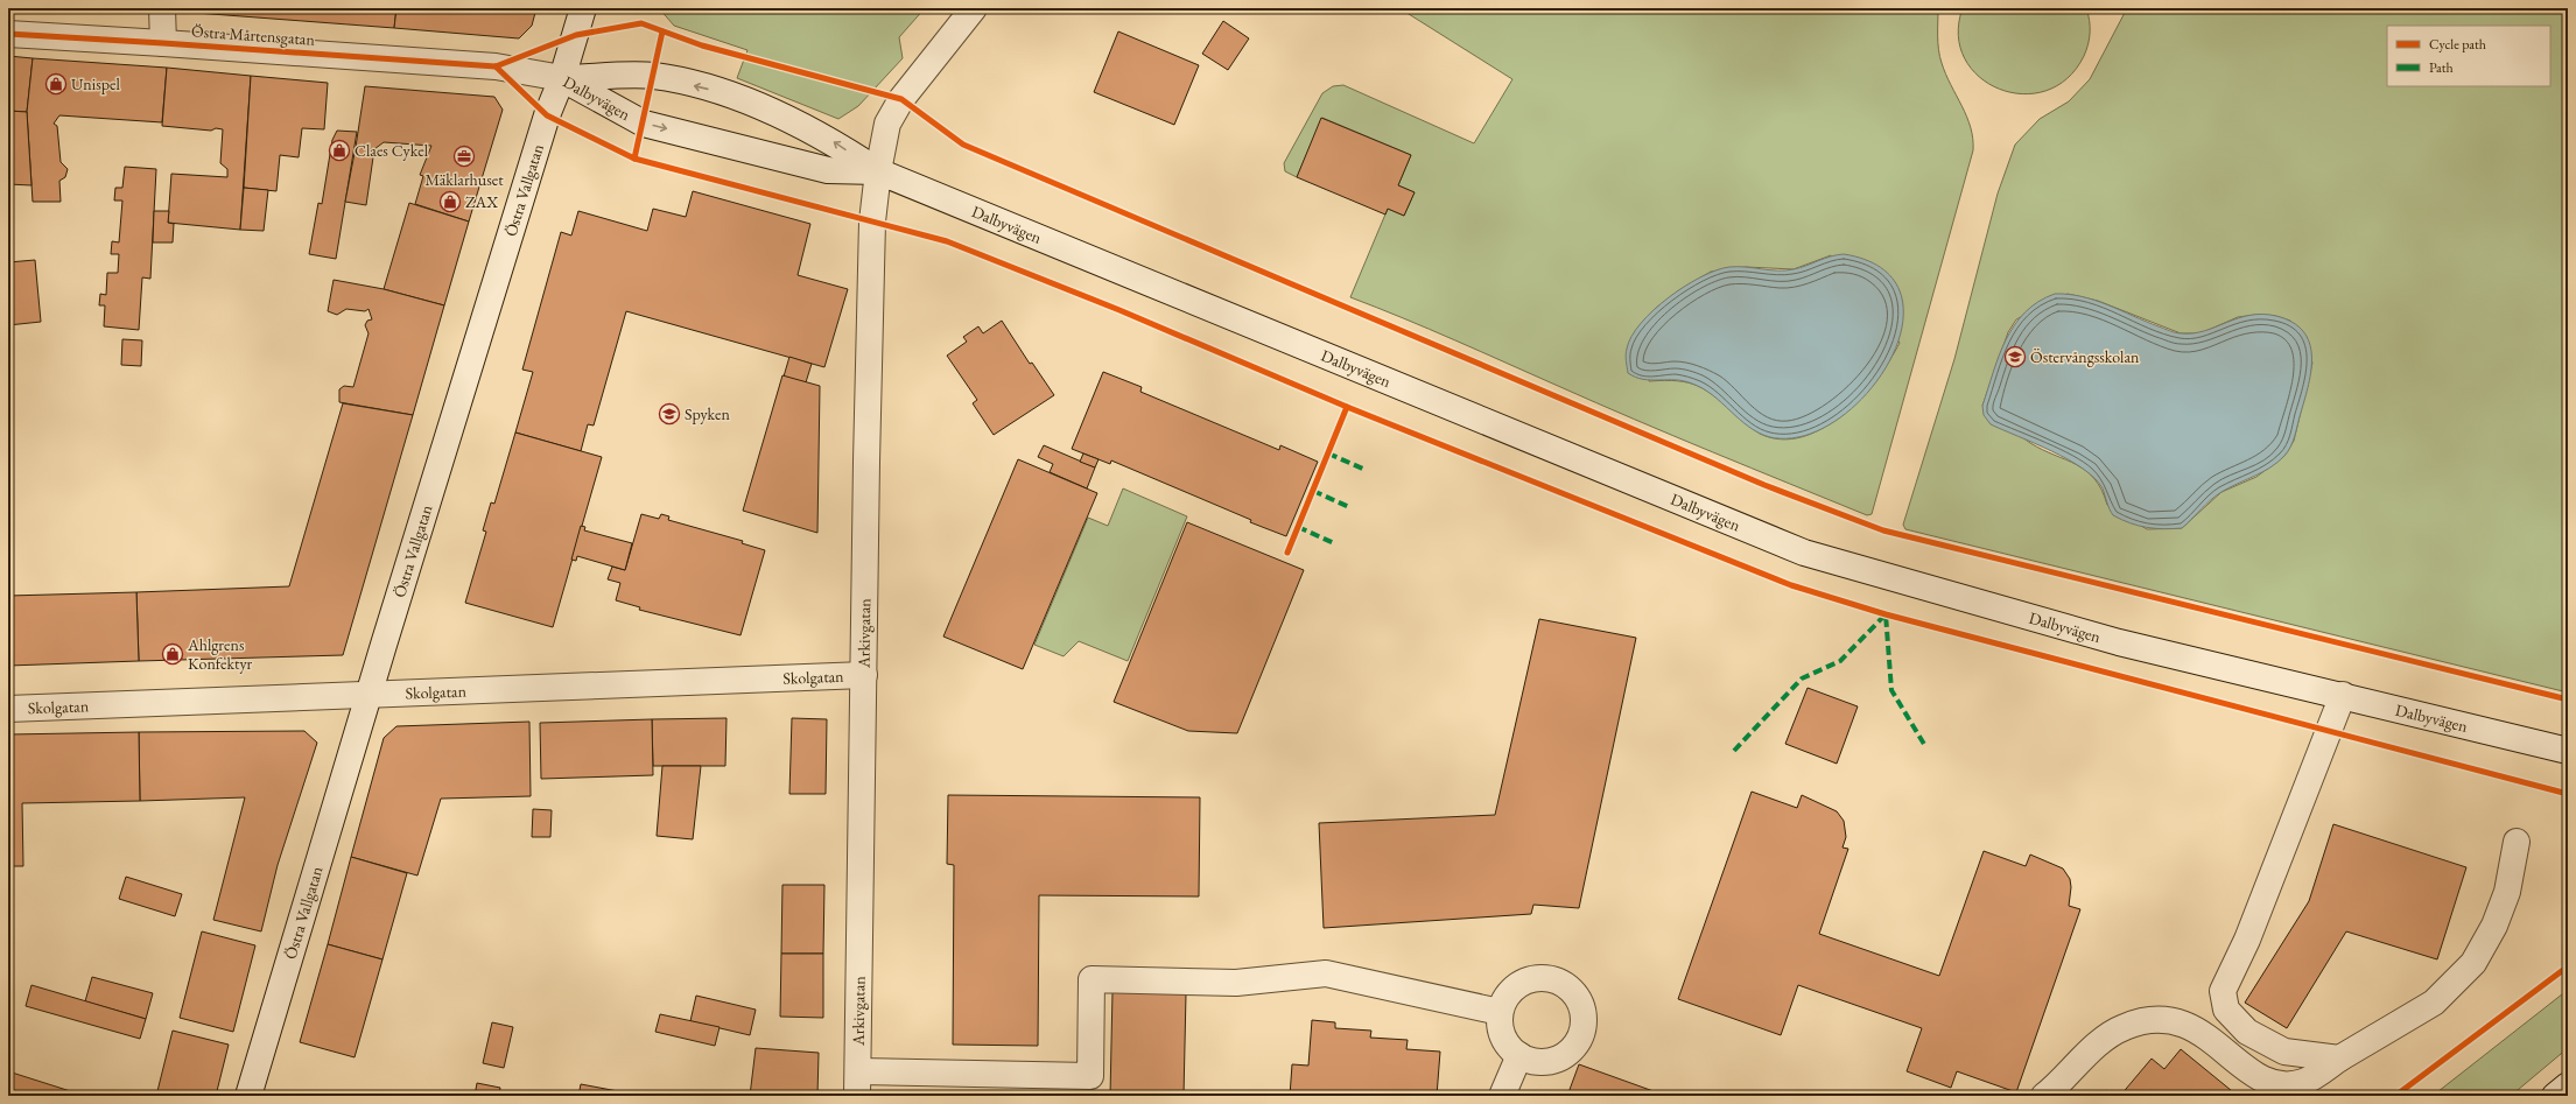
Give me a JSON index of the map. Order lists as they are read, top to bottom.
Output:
{
  "streets": {
    "street": [
      "Östra Mårtensgatan",
      "Dalbyvägen",
      "Östra Vallgatan",
      "Arkivgatan",
      "Skolgatan"
    ]
  },
  "crossings": [
    ["Östra Mårtensgatan", "Dalbyvägen"],
    ["Östra Mårtensgatan", "Östra Vallgatan"],
    ["Dalbyvägen", "Östra Vallgatan"],
    ["Dalbyvägen", "Arkivgatan"],
    ["Östra Vallgatan", "Skolgatan"],
    ["Arkivgatan", "Skolgatan"]
  ],
  "places": {
    "shop": [
      "Unispel",
      "Claes Cykel",
      "ZAX",
      "Ahlgrens Konfektyr"
    ],
    "office": ["Mäklarhuset"],
    "school or university": ["Östervångsskolan", "Spyken"]
  },
  "legend": ["Cycle path", "Path"]
}
